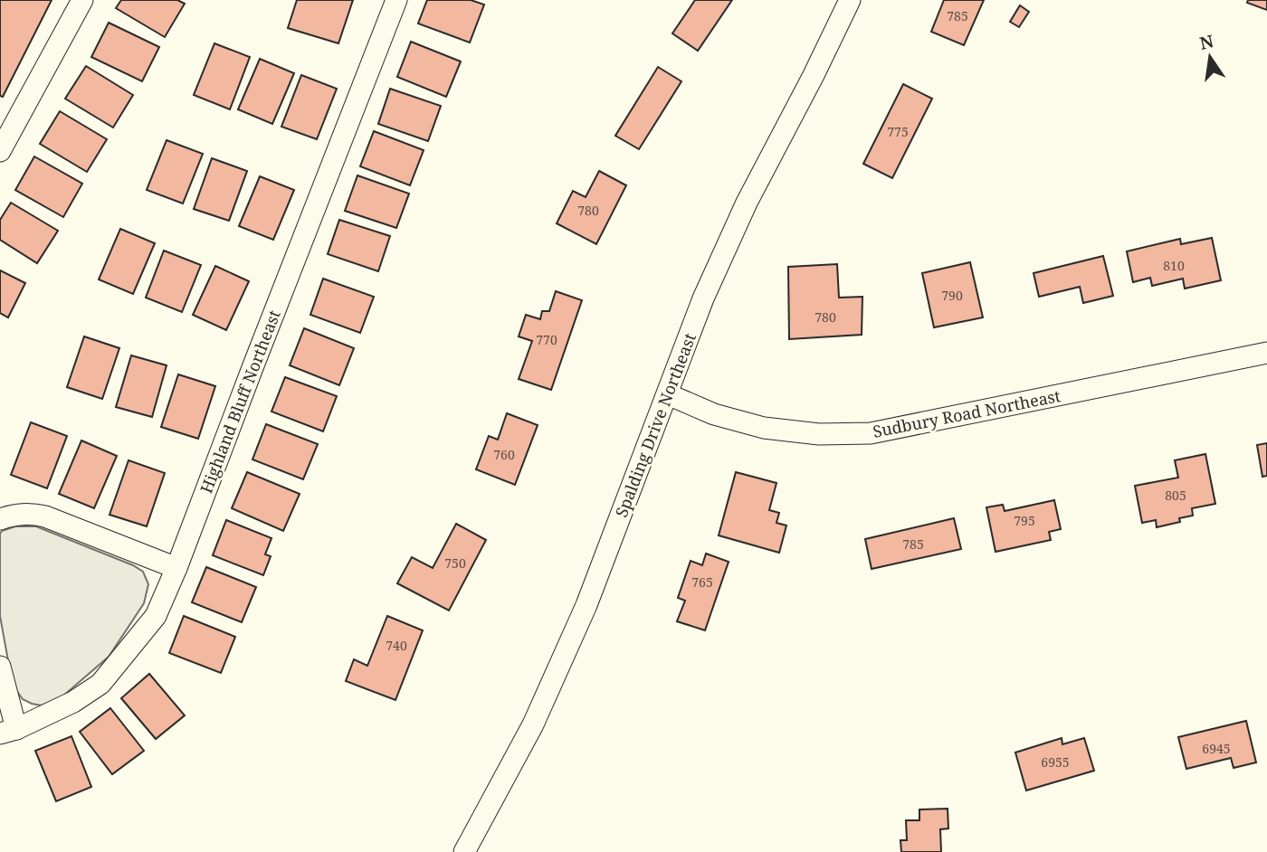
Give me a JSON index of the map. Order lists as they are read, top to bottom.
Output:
{
  "streets": {
    "street": ["Highland Bluff Northeast", "Sudbury Road Northeast", "Spalding Drive Northeast"]
  },
  "crossings": [
    ["Sudbury Road Northeast", "Spalding Drive Northeast"]
  ],
  "house_numbers": [
    "785",
    "775",
    "780",
    "810",
    "790",
    "780",
    "770",
    "760",
    "805",
    "795",
    "785",
    "750",
    "765",
    "740",
    "6945",
    "6955"
  ],
  "north": "top"
}
